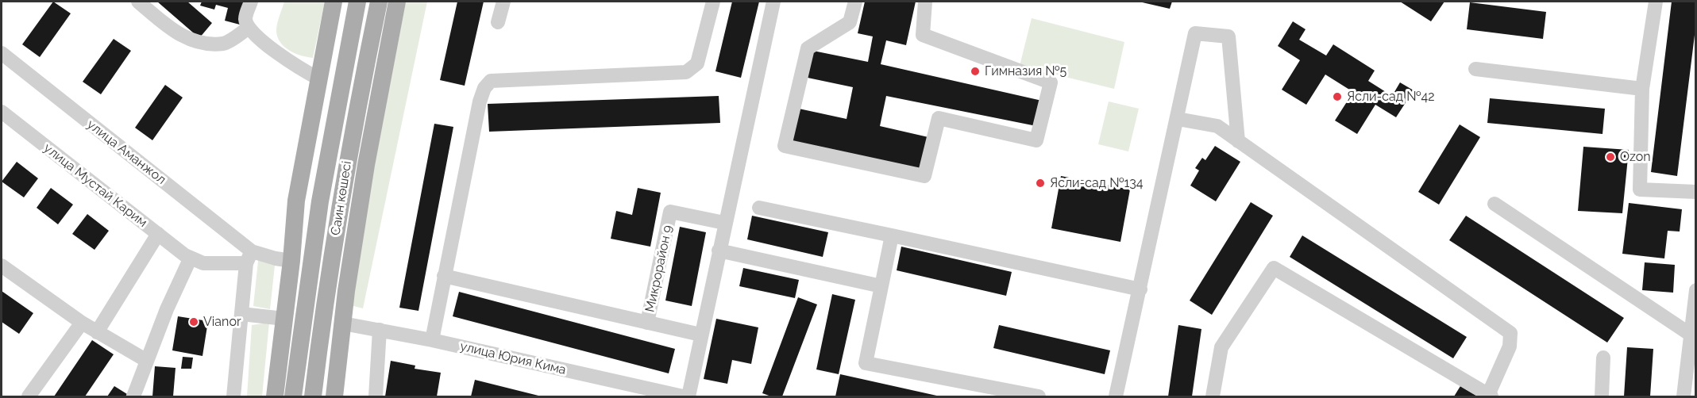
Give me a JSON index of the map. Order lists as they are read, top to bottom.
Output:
{
  "streets": {
    "main road": ["Саин көшесі"],
    "street": [
      "улица Аманжол",
      "улица Мустай Карим",
      "Микрорайон 9",
      "улица Юрия Кима"
    ]
  },
  "crossings": [
    ["улица Аманжол", "улица Мустай Карим"],
    ["Саин көшесі", "улица Юрия Кима"]
  ],
  "places": [
    "Гимназия №5",
    "Ясли-сад №42",
    "Ozon",
    "Ясли-сад №134",
    "Vianor"
  ]
}
